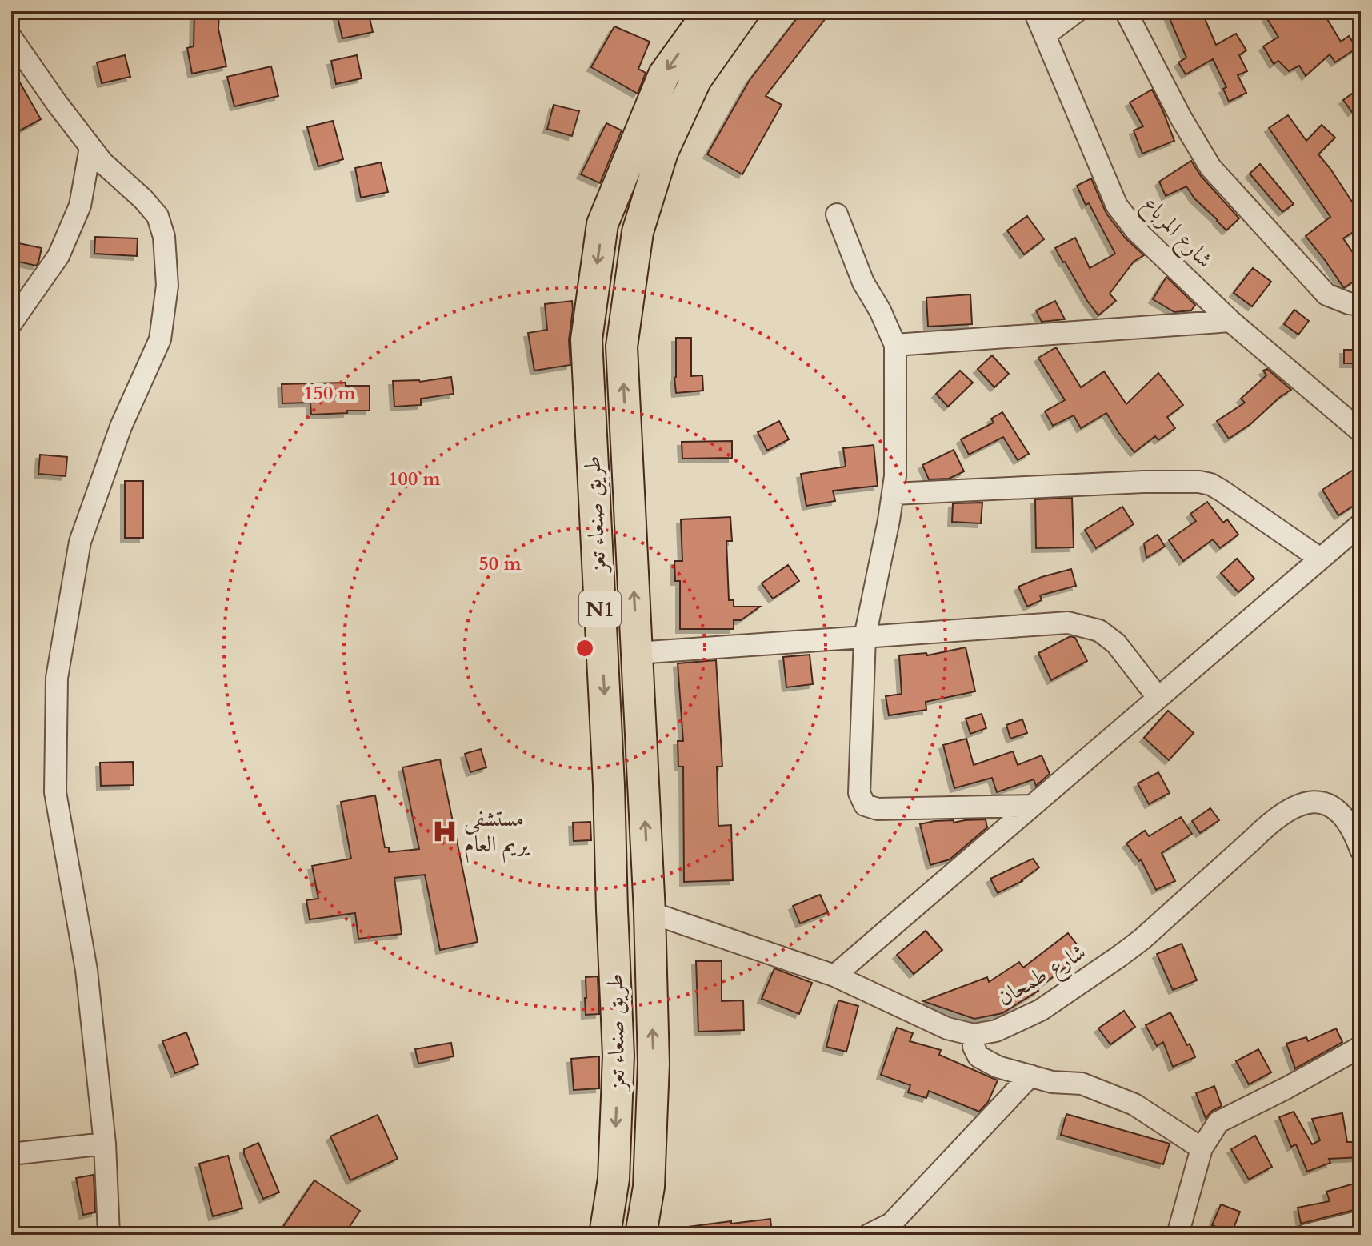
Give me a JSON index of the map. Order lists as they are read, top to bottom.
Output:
{
  "streets": {
    "highway": ["طريق صنعاء تعز", "N1"],
    "street": ["شارع المرباع", "شارع طمحان"]
  },
  "crossings": [
    ["طريق صنعاء تعز", "شارع طمحان"]
  ],
  "places": {
    "hospital": ["مستشفى يريم العام"]
  },
  "rings": ["150 m", "100 m", "50 m"]
}
